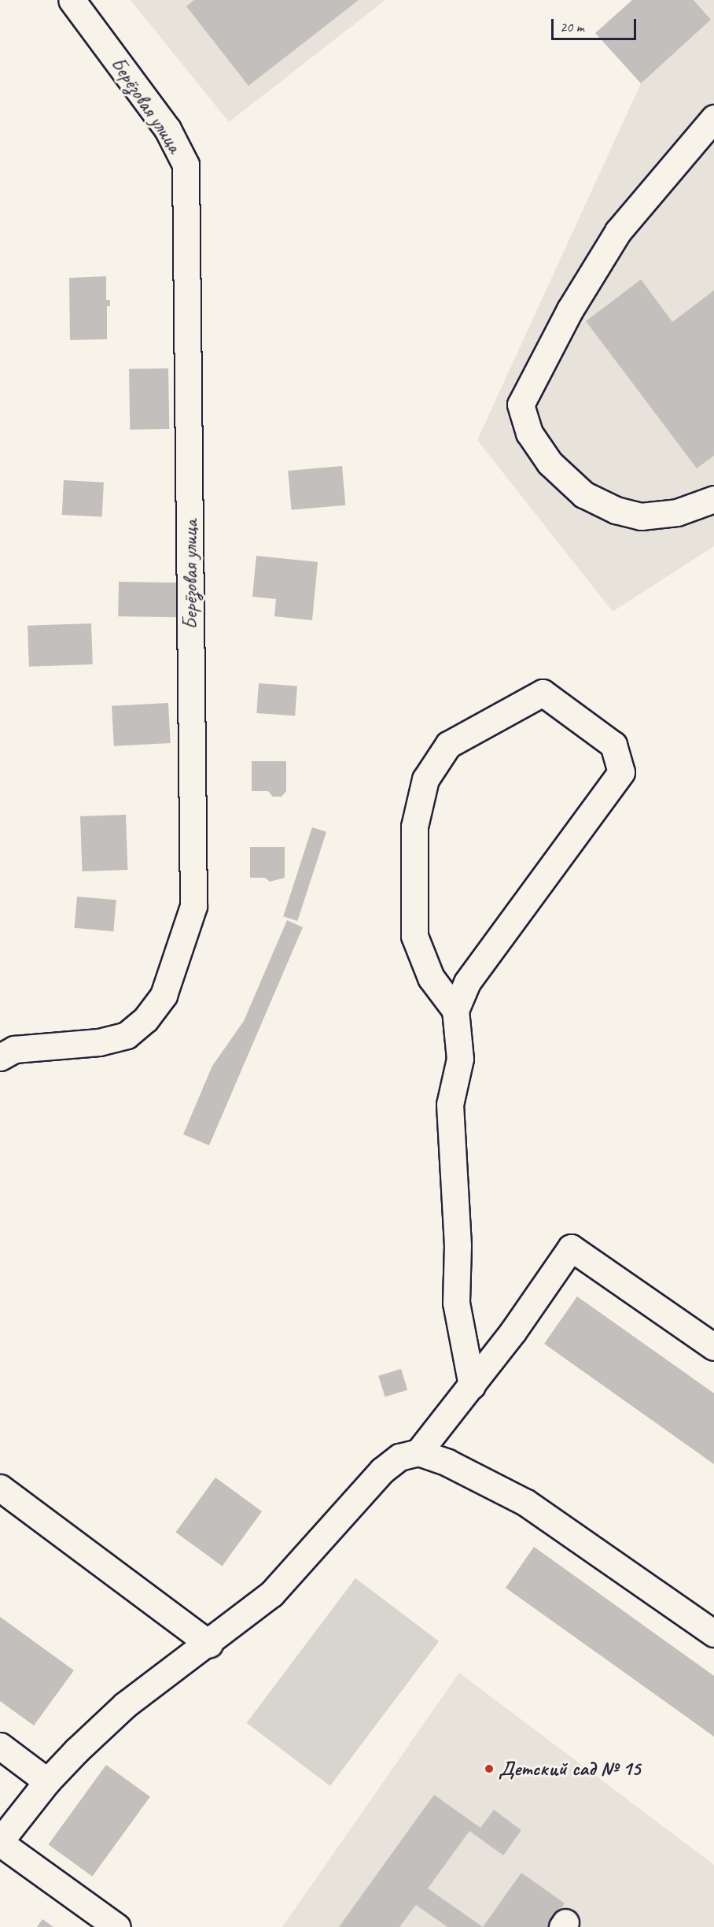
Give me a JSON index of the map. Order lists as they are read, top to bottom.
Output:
{
  "streets": {
    "street": ["Берёзовая улица"]
  },
  "places": ["Детский сад № 15"],
  "scale_bar": "20 m"
}
